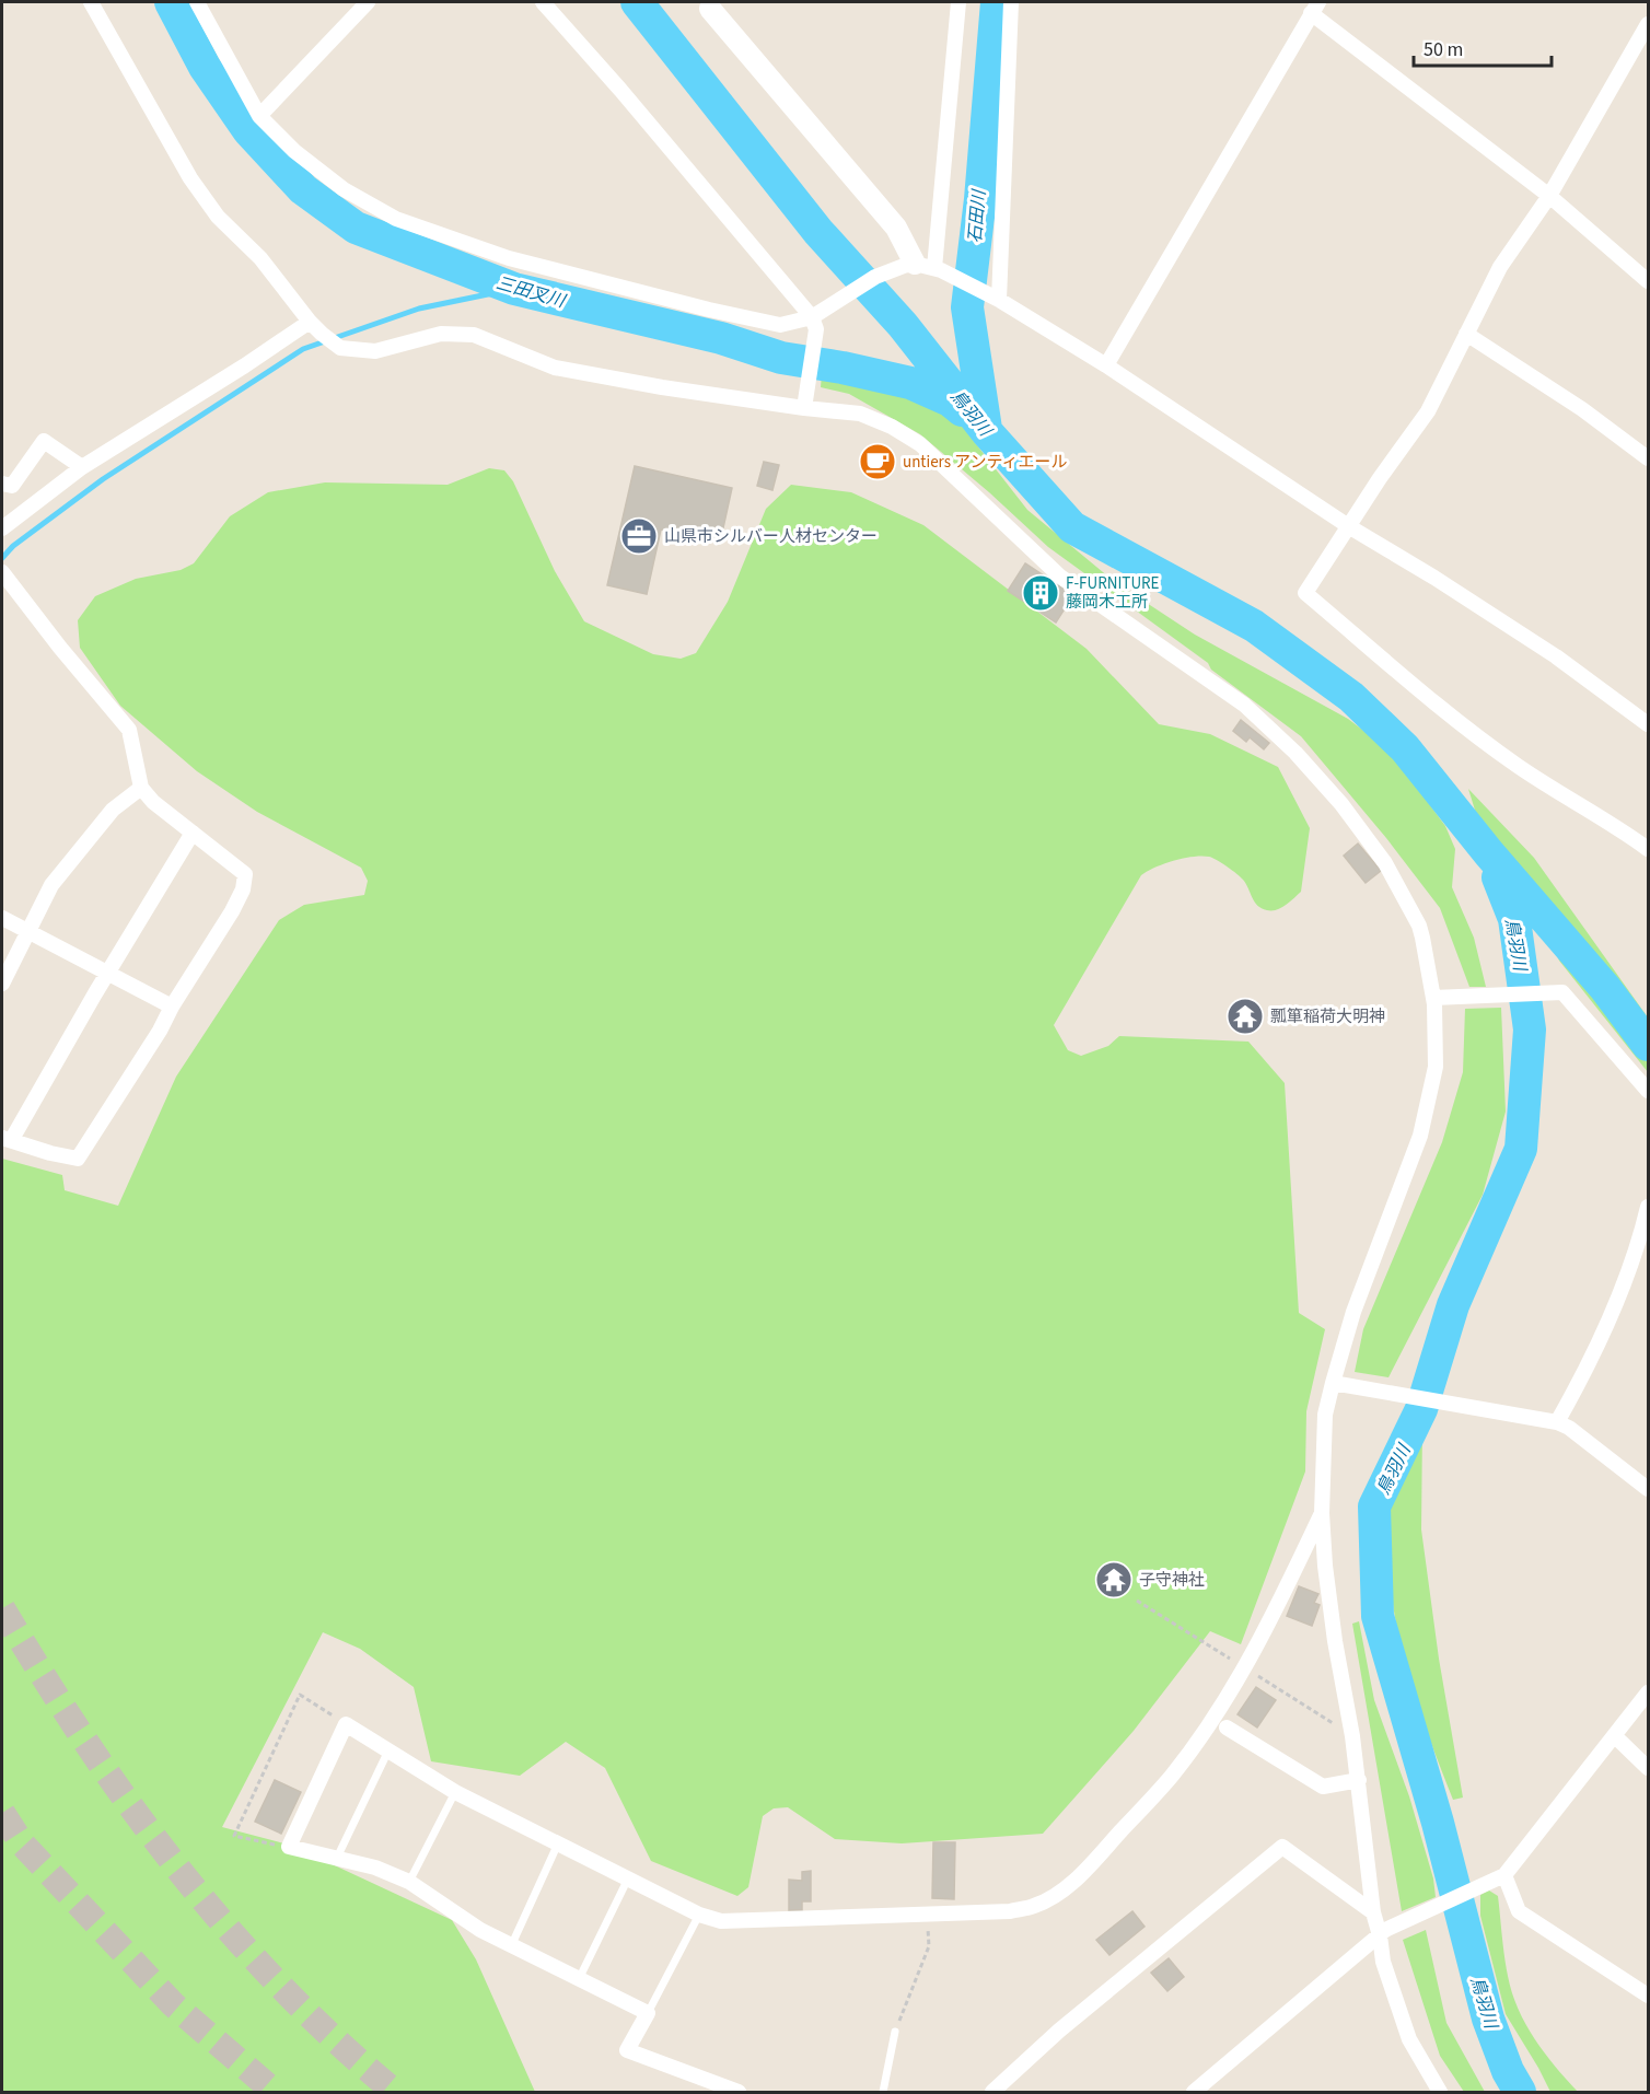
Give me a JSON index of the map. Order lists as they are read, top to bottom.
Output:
{
  "water": ["石田川", "三田叉川", "鳥羽川"],
  "places": {
    "cafe": ["untiers アンティエール"],
    "office": ["山県市シルバー人材センター"],
    "building": ["F-FURNITURE 藤岡木工所"],
    "temple": ["瓢箪稲荷大明神", "子守神社"]
  },
  "scale_bar": "50 m"
}
